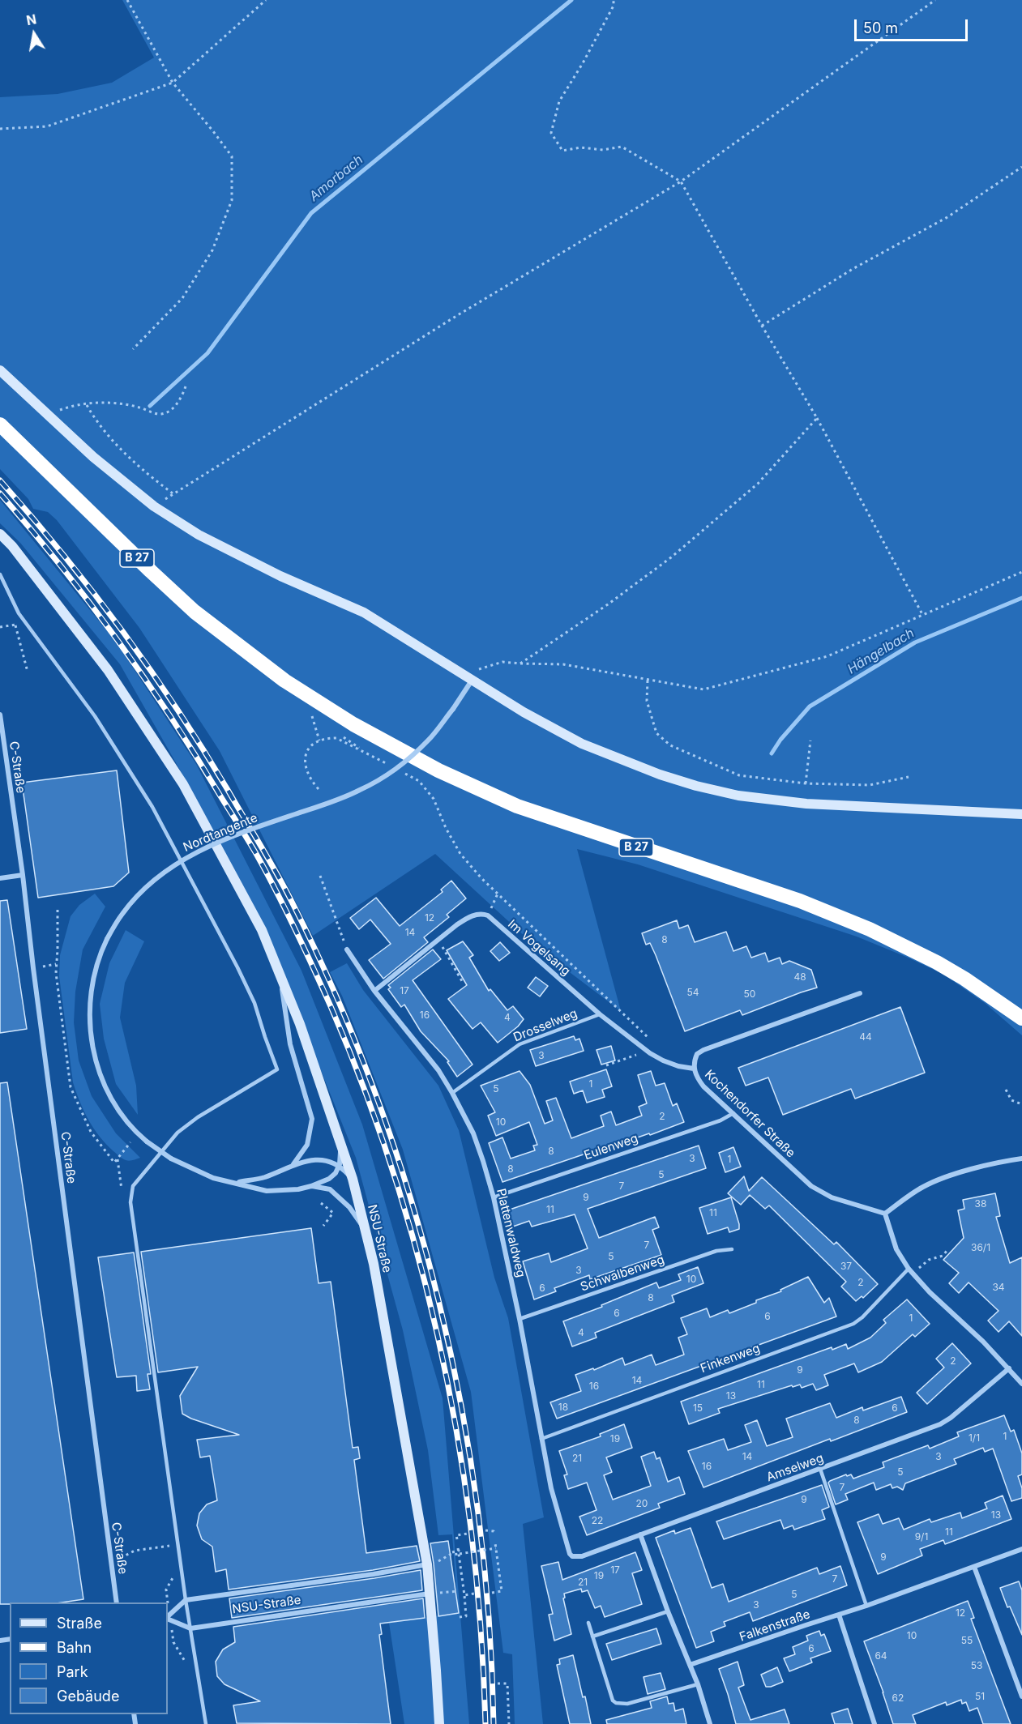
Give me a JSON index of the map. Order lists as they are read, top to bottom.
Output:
{
  "streets": {
    "highway": ["B 27"],
    "main road": ["NSU-Straße"],
    "street": [
      "C-Straße",
      "Nordtangente",
      "Im Vogelsang",
      "Kochendorfer Straße",
      "Plattenwaldweg",
      "Amselweg",
      "Falkenstraße"
    ],
    "lane": [
      "Drosselweg",
      "Eulenweg",
      "Schwalbenweg",
      "Finkenweg"
    ]
  },
  "crossings": [
    ["Im Vogelsang", "Drosselweg"],
    ["Im Vogelsang", "Kochendorfer Straße"],
    ["Drosselweg", "Plattenwaldweg"],
    ["Kochendorfer Straße", "Eulenweg"],
    ["Eulenweg", "Plattenwaldweg"],
    ["Plattenwaldweg", "Schwalbenweg"],
    ["Plattenwaldweg", "Finkenweg"],
    ["Plattenwaldweg", "Amselweg"]
  ],
  "water": ["Amorbach", "Hängelbach"],
  "house_numbers": [
    "12",
    "14",
    "8",
    "48",
    "17",
    "54",
    "50",
    "16",
    "4",
    "44",
    "3",
    "1",
    "5",
    "2",
    "10",
    "8",
    "3",
    "1",
    "8",
    "5",
    "7",
    "9",
    "38",
    "11",
    "11",
    "7",
    "36/1",
    "5",
    "37",
    "3",
    "10",
    "2",
    "34",
    "6",
    "8",
    "6",
    "6",
    "1",
    "4",
    "2",
    "9",
    "14",
    "11",
    "16",
    "13",
    "18",
    "15",
    "6",
    "8",
    "1",
    "1/1",
    "19",
    "14",
    "3",
    "21",
    "16",
    "5",
    "7",
    "9",
    "20",
    "13",
    "22",
    "11",
    "9/1",
    "9",
    "17",
    "19",
    "7",
    "21",
    "5",
    "3",
    "12",
    "10",
    "55",
    "6",
    "64",
    "53",
    "51",
    "62"
  ],
  "legend": [
    "Straße",
    "Bahn",
    "Park",
    "Gebäude"
  ],
  "scale_bar": "50 m",
  "north": "top"
}
